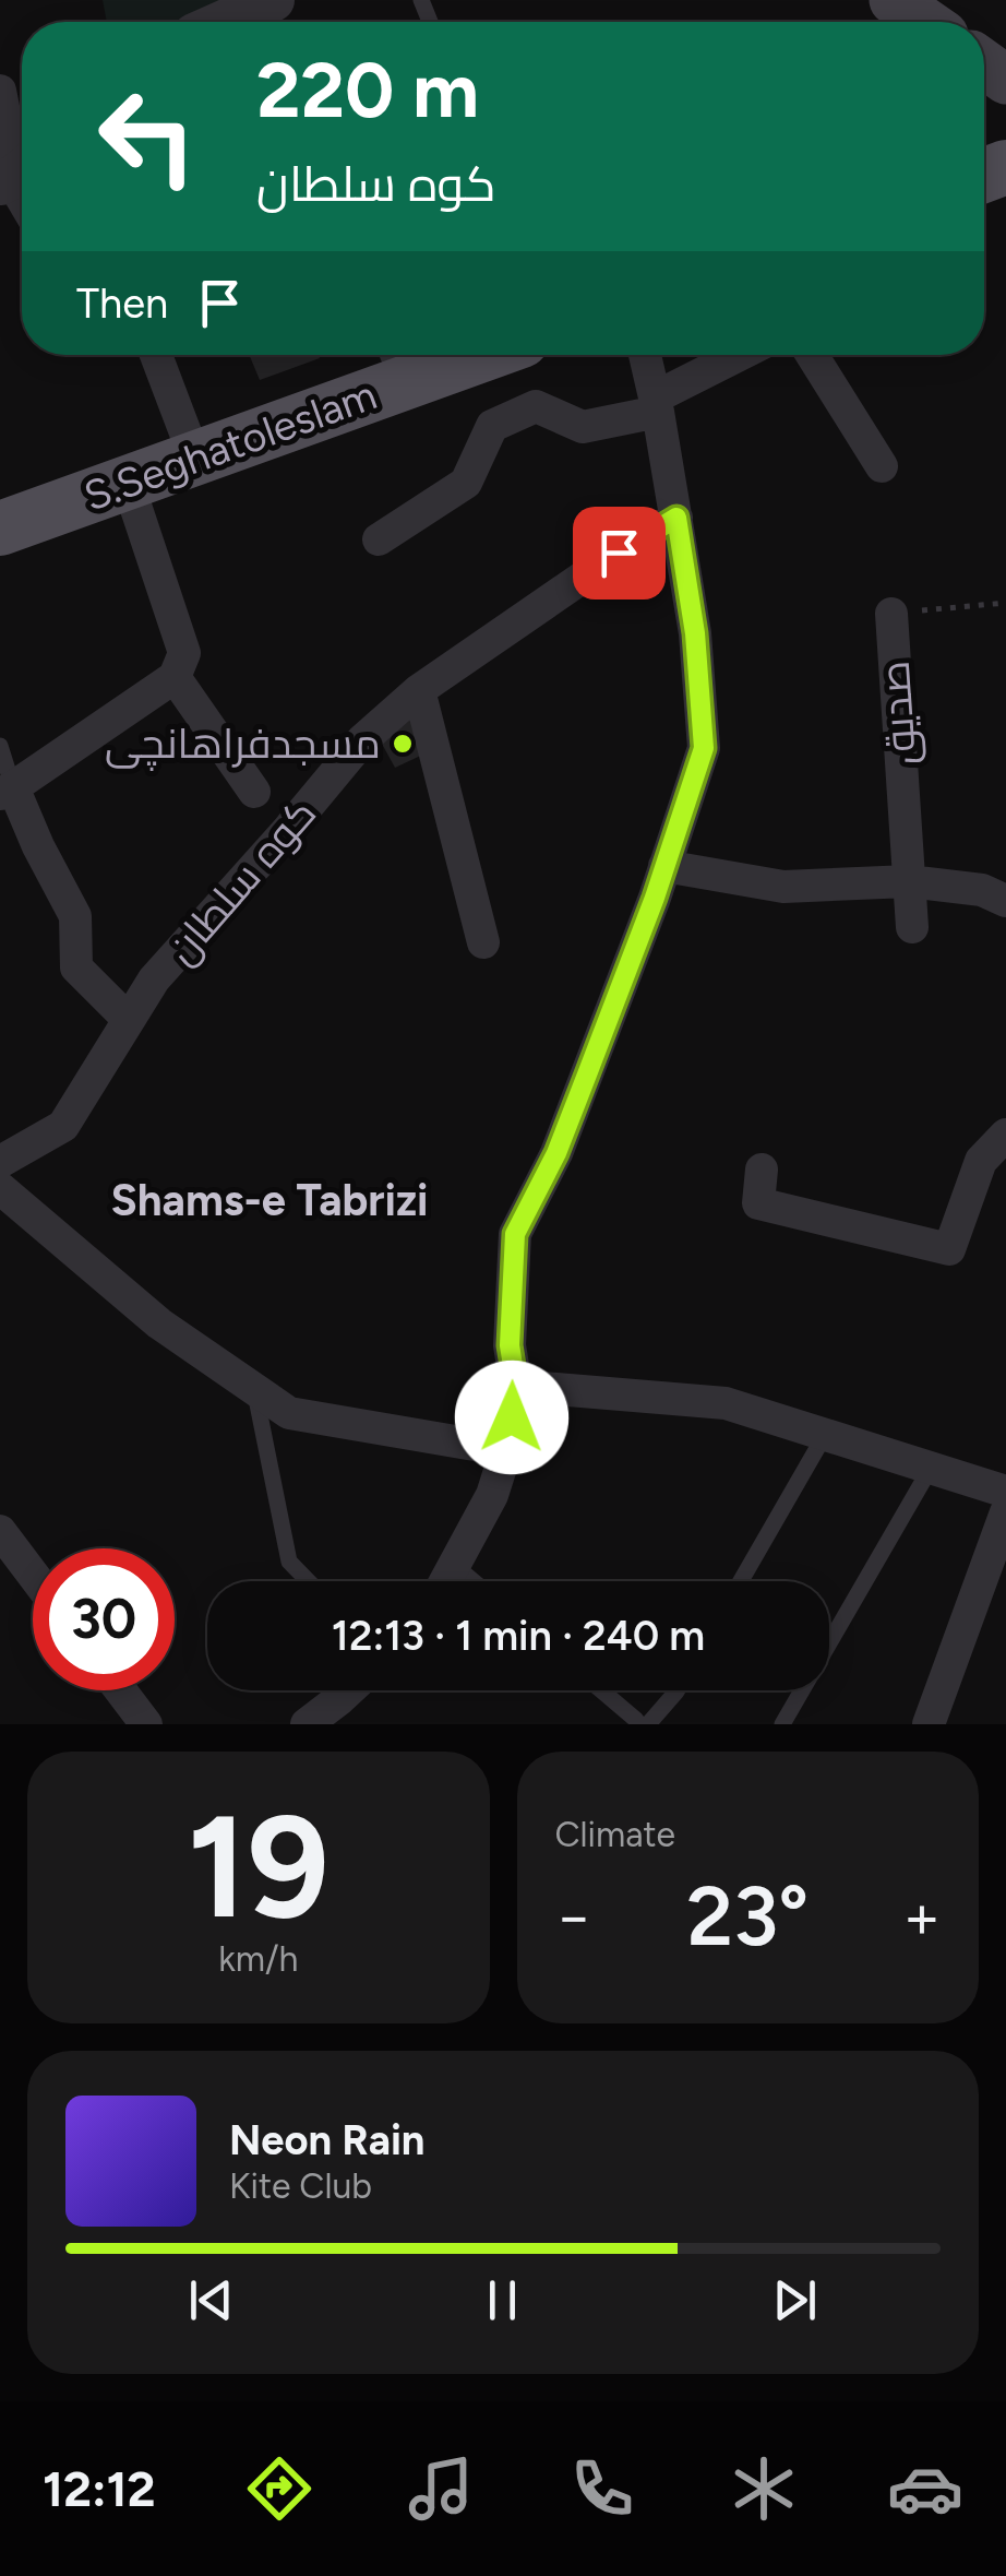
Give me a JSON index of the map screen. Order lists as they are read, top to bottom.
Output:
{
  "streets": {
    "main road": ["S.Seghatoleslam"],
    "street": ["صدیق", "کوه سلطان"]
  },
  "districts": ["Shams-e Tabrizi"],
  "places": ["مسجدفراهانچی"],
  "page": {
    "turn": ["220 m", "کوه سلطان"],
    "then": "Then",
    "limit": "30",
    "trip": "12:13 · 1 min · 240 m",
    "tile": [
      ["19", "km/h"],
      "Climate"
    ],
    "heat": ["−", "23°", "+"],
    "song": ["Neon Rain", "Kite Club"],
    "tabs": "12:12"
  }
}
